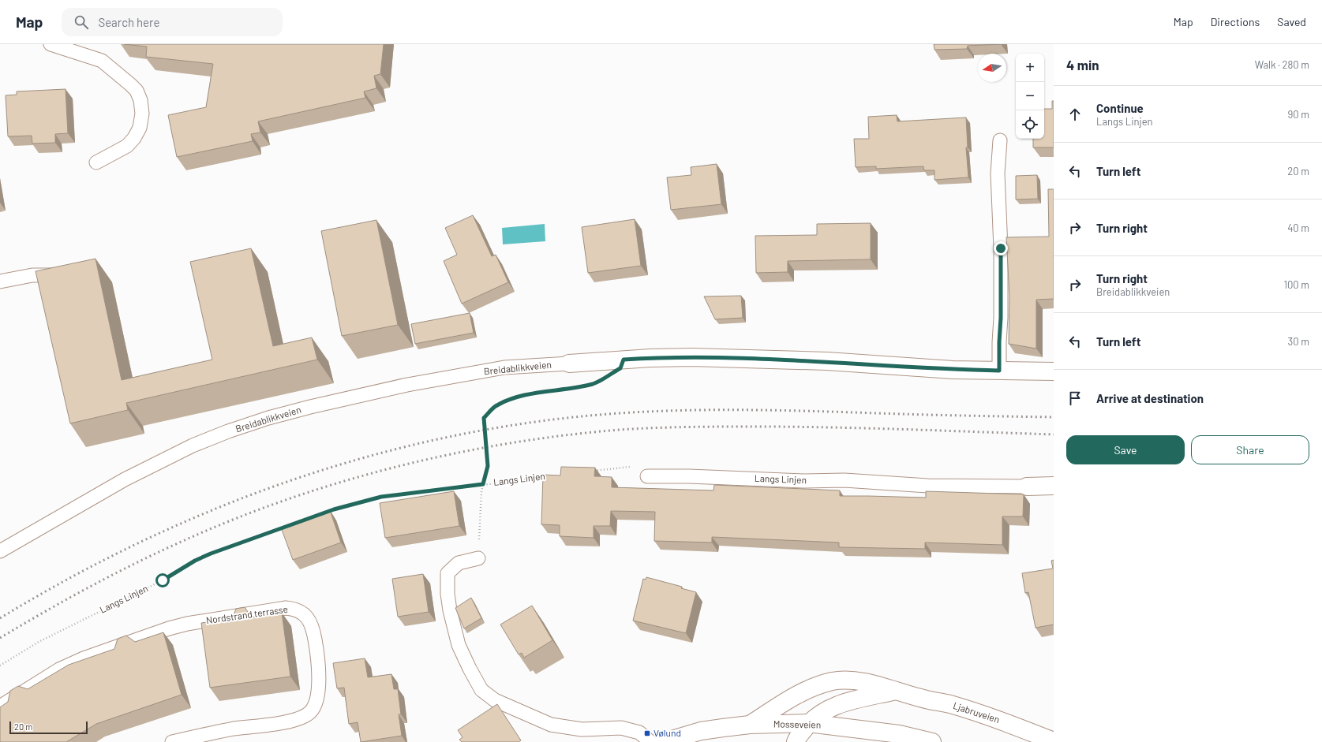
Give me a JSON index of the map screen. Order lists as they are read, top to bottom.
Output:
{
  "streets": {
    "main road": [
      "Breidablikkveien",
      "Langs Linjen",
      "Ljabruveien",
      "Mosseveien"
    ],
    "lane": ["Nordstrand terrasse"]
  },
  "crossings": [
    ["Ljabruveien", "Mosseveien"]
  ],
  "places": {
    "transit": ["Vølund"]
  },
  "scale_bar": "20 m",
  "north": "left",
  "page": {
    "header": "Map",
    "search": "Search here",
    "nav": ["Map", "Directions", "Saved"],
    "heading": ["4 min", "Walk · 280 m"],
    "map_buttons": ["+", "−"],
    "list": [
      ["Continue", "Langs Linjen", "90 m"],
      ["Turn left", "20 m"],
      ["Turn right", "40 m"],
      ["Turn right", "Breidablikkveien", "100 m"],
      ["Turn left", "30 m"],
      "Arrive at destination"
    ],
    "buttons": ["Save", "Share"],
    "scale": "20 m"
  }
}
